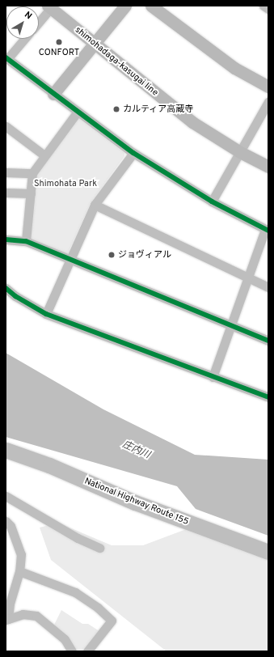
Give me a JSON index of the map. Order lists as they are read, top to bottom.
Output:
{
  "streets": {
    "highway": ["National Highway Route 155"],
    "main road": ["shimohadaga-kasugai line"]
  },
  "water": ["庄内川"],
  "parks": ["Shimohata Park"],
  "places": ["CONFORT", "カルティア高蔵寺", "ジョヴィアル"],
  "north": "top right"
}
